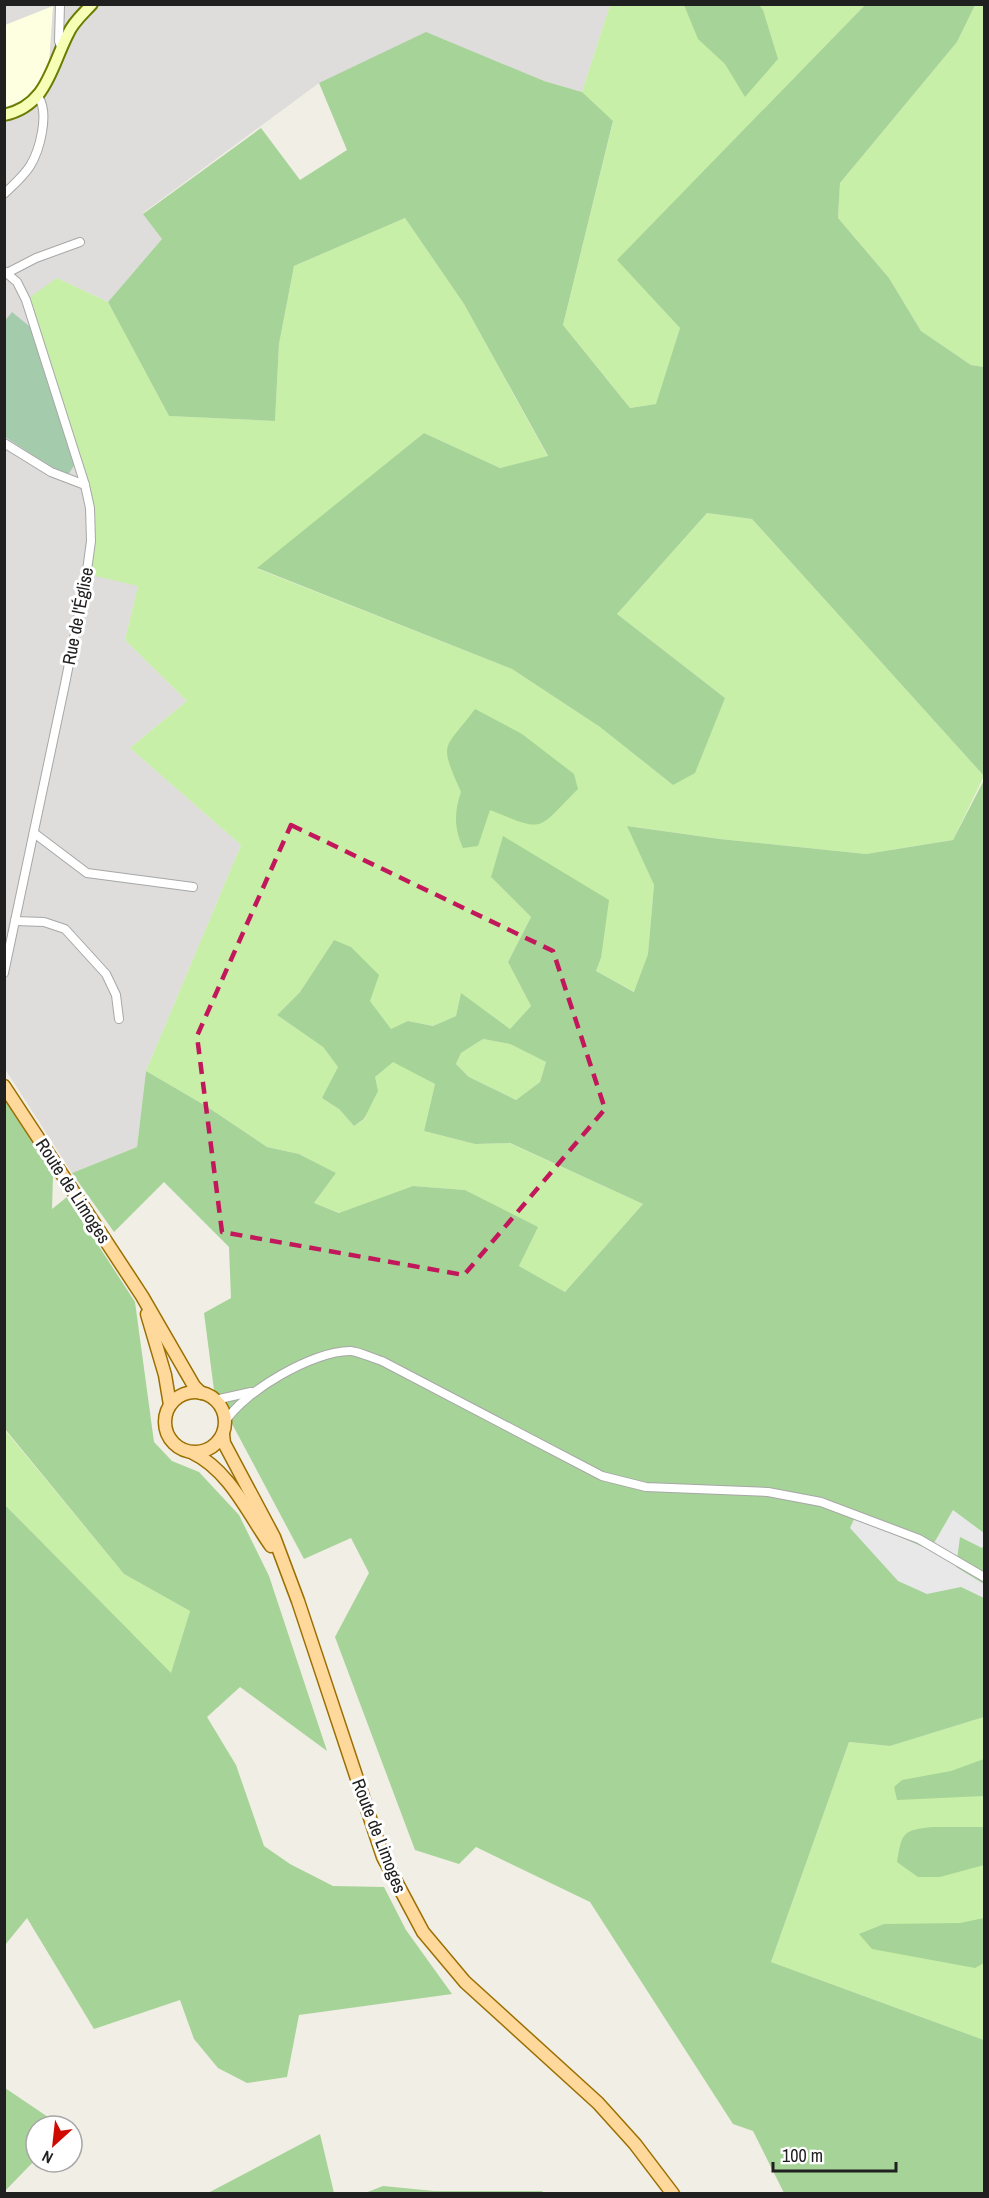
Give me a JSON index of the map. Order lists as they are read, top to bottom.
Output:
{
  "streets": {
    "main road": ["Route de Limoges"],
    "street": ["Rue de l'Église"]
  },
  "scale_bar": "100 m",
  "north": "bottom left"
}
